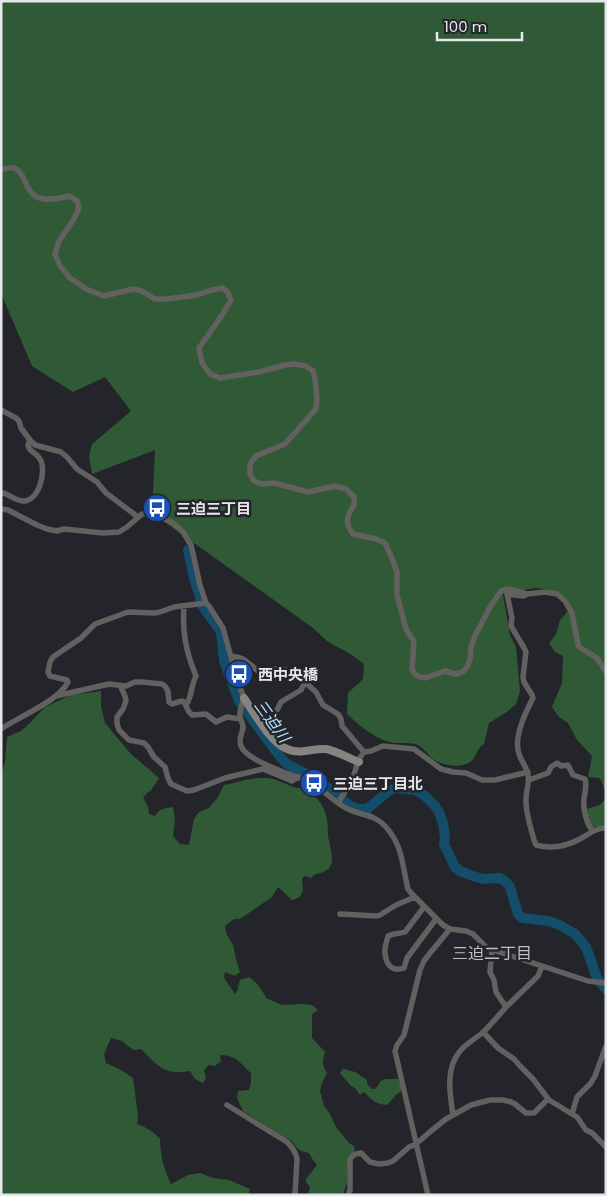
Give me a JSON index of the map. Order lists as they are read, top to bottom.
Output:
{
  "districts": ["三迫二丁目"],
  "water": ["三迫川"],
  "places": {
    "bus stop": ["三迫三丁目", "西中央橋", "三迫三丁目北"]
  },
  "scale_bar": "100 m"
}
